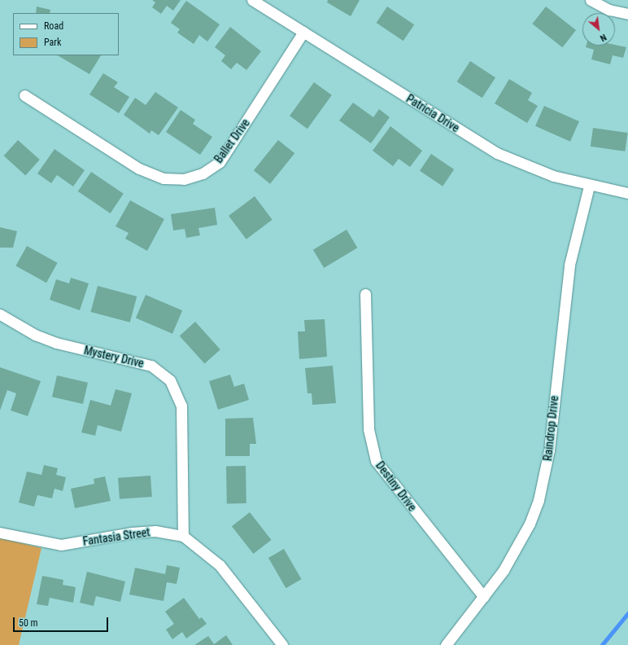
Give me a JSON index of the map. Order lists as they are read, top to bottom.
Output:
{
  "streets": {
    "street": [
      "Patricia Drive",
      "Ballet Drive",
      "Mystery Drive",
      "Raindrop Drive",
      "Destiny Drive",
      "Fantasia Street"
    ]
  },
  "crossings": [
    ["Patricia Drive", "Ballet Drive"],
    ["Patricia Drive", "Raindrop Drive"],
    ["Mystery Drive", "Fantasia Street"],
    ["Raindrop Drive", "Destiny Drive"]
  ],
  "legend": ["Road", "Park"],
  "scale_bar": "50 m",
  "north": "bottom right"
}
